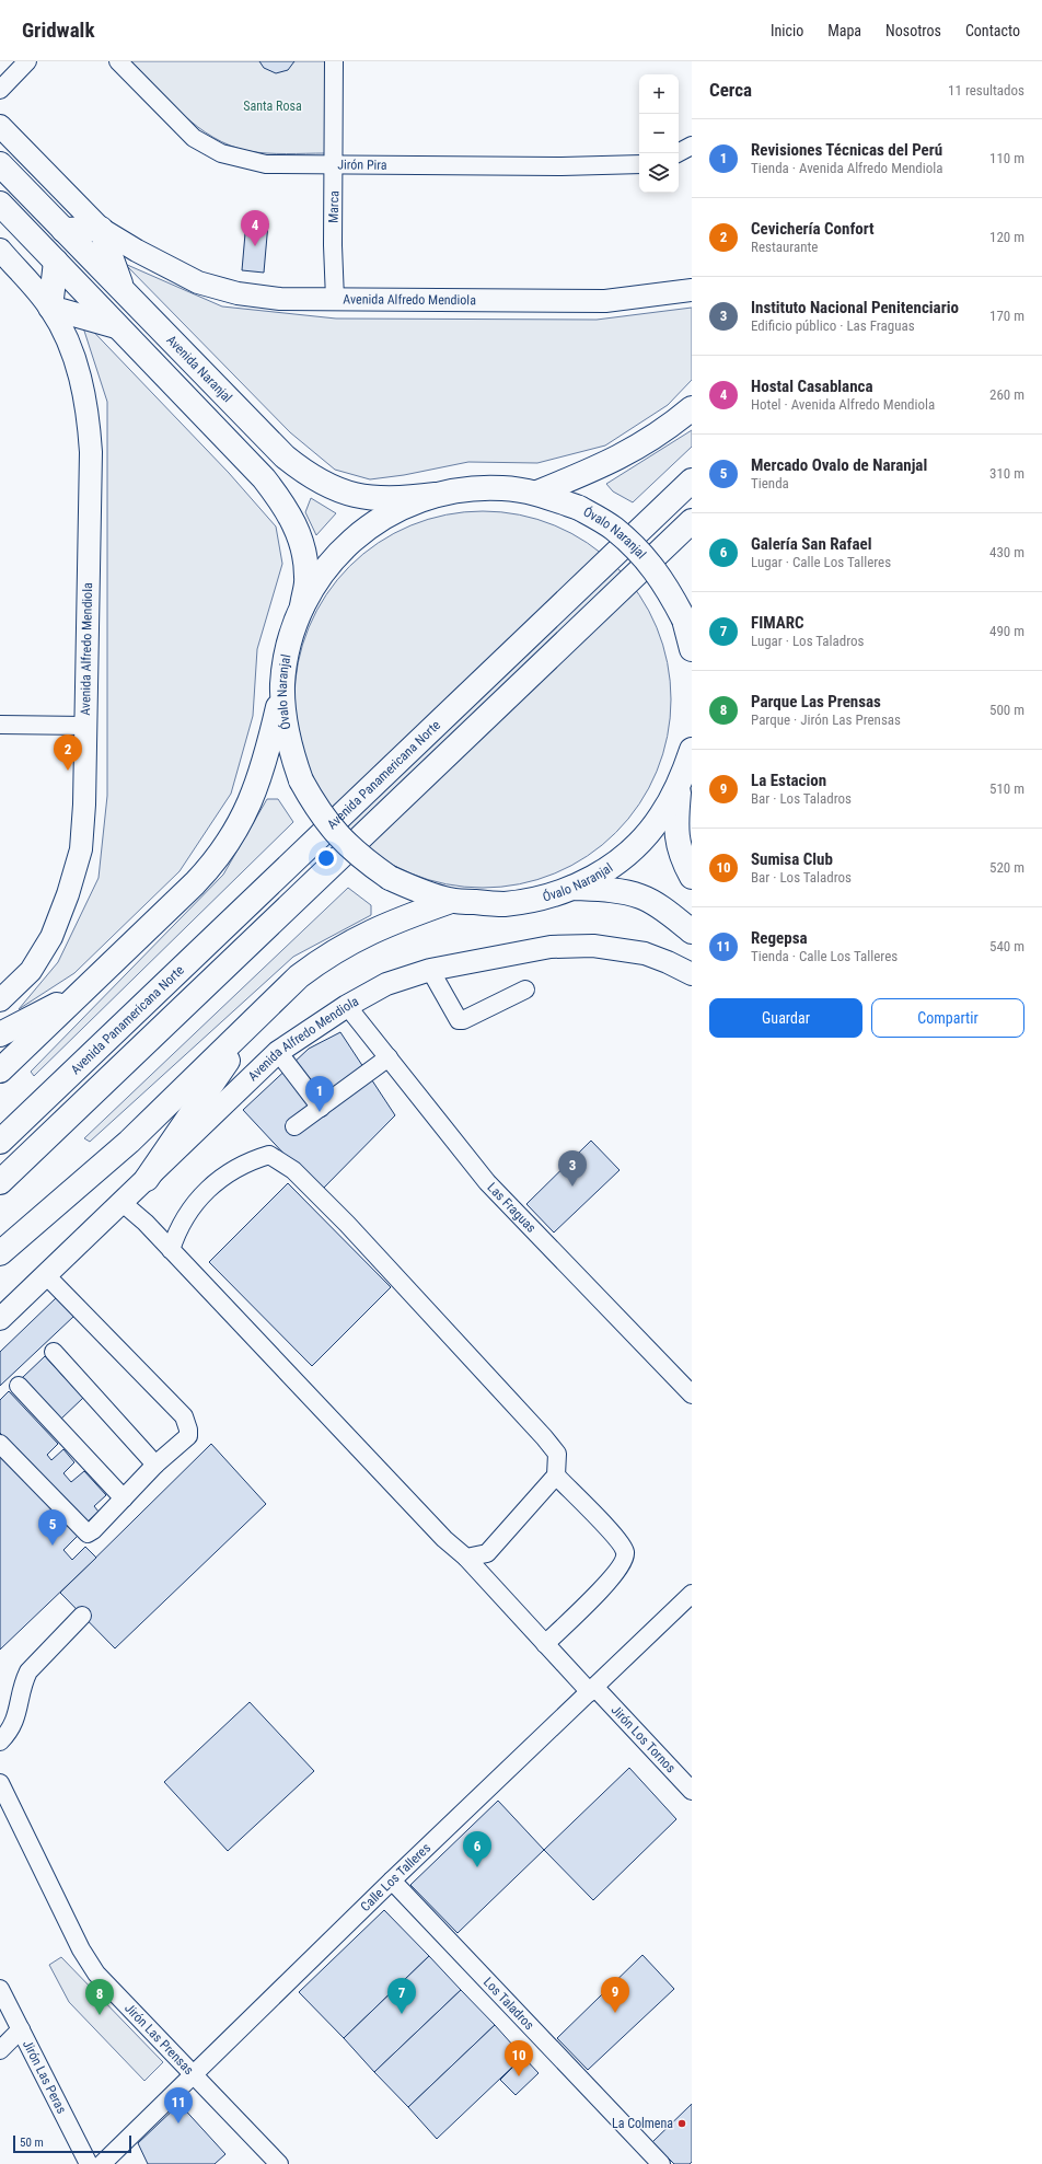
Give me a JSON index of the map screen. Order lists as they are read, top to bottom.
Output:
{
  "streets": {
    "highway": ["Avenida Naranjal", "Óvalo Naranjal", "Avenida Panamericana Norte"],
    "main road": ["Avenida Alfredo Mendiola"],
    "street": [
      "Jirón Pira",
      "Marca",
      "Las Fraguas",
      "Jirón Los Tornos",
      "Calle Los Talleres",
      "Los Taladros",
      "Jirón Las Prensas",
      "Jirón Las Peras"
    ]
  },
  "crossings": [
    ["Jirón Pira", "Marca"],
    ["Marca", "Avenida Alfredo Mendiola"],
    ["Avenida Alfredo Mendiola", "Las Fraguas"],
    ["Avenida Alfredo Mendiola", "Jirón Los Tornos"],
    ["Avenida Naranjal", "Óvalo Naranjal"],
    ["Jirón Los Tornos", "Calle Los Talleres"],
    ["Calle Los Talleres", "Los Taladros"],
    ["Calle Los Talleres", "Jirón Las Prensas"]
  ],
  "parks": ["Santa Rosa"],
  "places": ["La Colmena"],
  "scale_bar": "50 m",
  "page": {
    "header": "Gridwalk",
    "nav": [
      "Inicio",
      "Mapa",
      "Nosotros",
      "Contacto"
    ],
    "heading": ["Cerca", "11 resultados"],
    "map_buttons": ["+", "−"],
    "list": [
      {
        "mark": "1",
        "name": "Revisiones Técnicas del Perú",
        "note": "Tienda · Avenida Alfredo Mendiola",
        "value": "110 m"
      },
      {
        "mark": "2",
        "name": "Cevichería Confort",
        "note": "Restaurante",
        "value": "120 m"
      },
      {
        "mark": "3",
        "name": "Instituto Nacional Penitenciario",
        "note": "Edificio público · Las Fraguas",
        "value": "170 m"
      },
      {
        "mark": "4",
        "name": "Hostal Casablanca",
        "note": "Hotel · Avenida Alfredo Mendiola",
        "value": "260 m"
      },
      {
        "mark": "5",
        "name": "Mercado Ovalo de Naranjal",
        "note": "Tienda",
        "value": "310 m"
      },
      {
        "mark": "6",
        "name": "Galería San Rafael",
        "note": "Lugar · Calle Los Talleres",
        "value": "430 m"
      },
      {
        "mark": "7",
        "name": "FIMARC",
        "note": "Lugar · Los Taladros",
        "value": "490 m"
      },
      {
        "mark": "8",
        "name": "Parque Las Prensas",
        "note": "Parque · Jirón Las Prensas",
        "value": "500 m"
      },
      {
        "mark": "9",
        "name": "La Estacion",
        "note": "Bar · Los Taladros",
        "value": "510 m"
      },
      {
        "mark": "10",
        "name": "Sumisa Club",
        "note": "Bar · Los Taladros",
        "value": "520 m"
      },
      {
        "mark": "11",
        "name": "Regepsa",
        "note": "Tienda · Calle Los Talleres",
        "value": "540 m"
      }
    ],
    "pins": [
      "4",
      "2",
      "1",
      "3",
      "5",
      "6",
      "9",
      "7",
      "8",
      "10",
      "11"
    ],
    "buttons": ["Guardar", "Compartir"],
    "scale": "50 m"
  }
}
